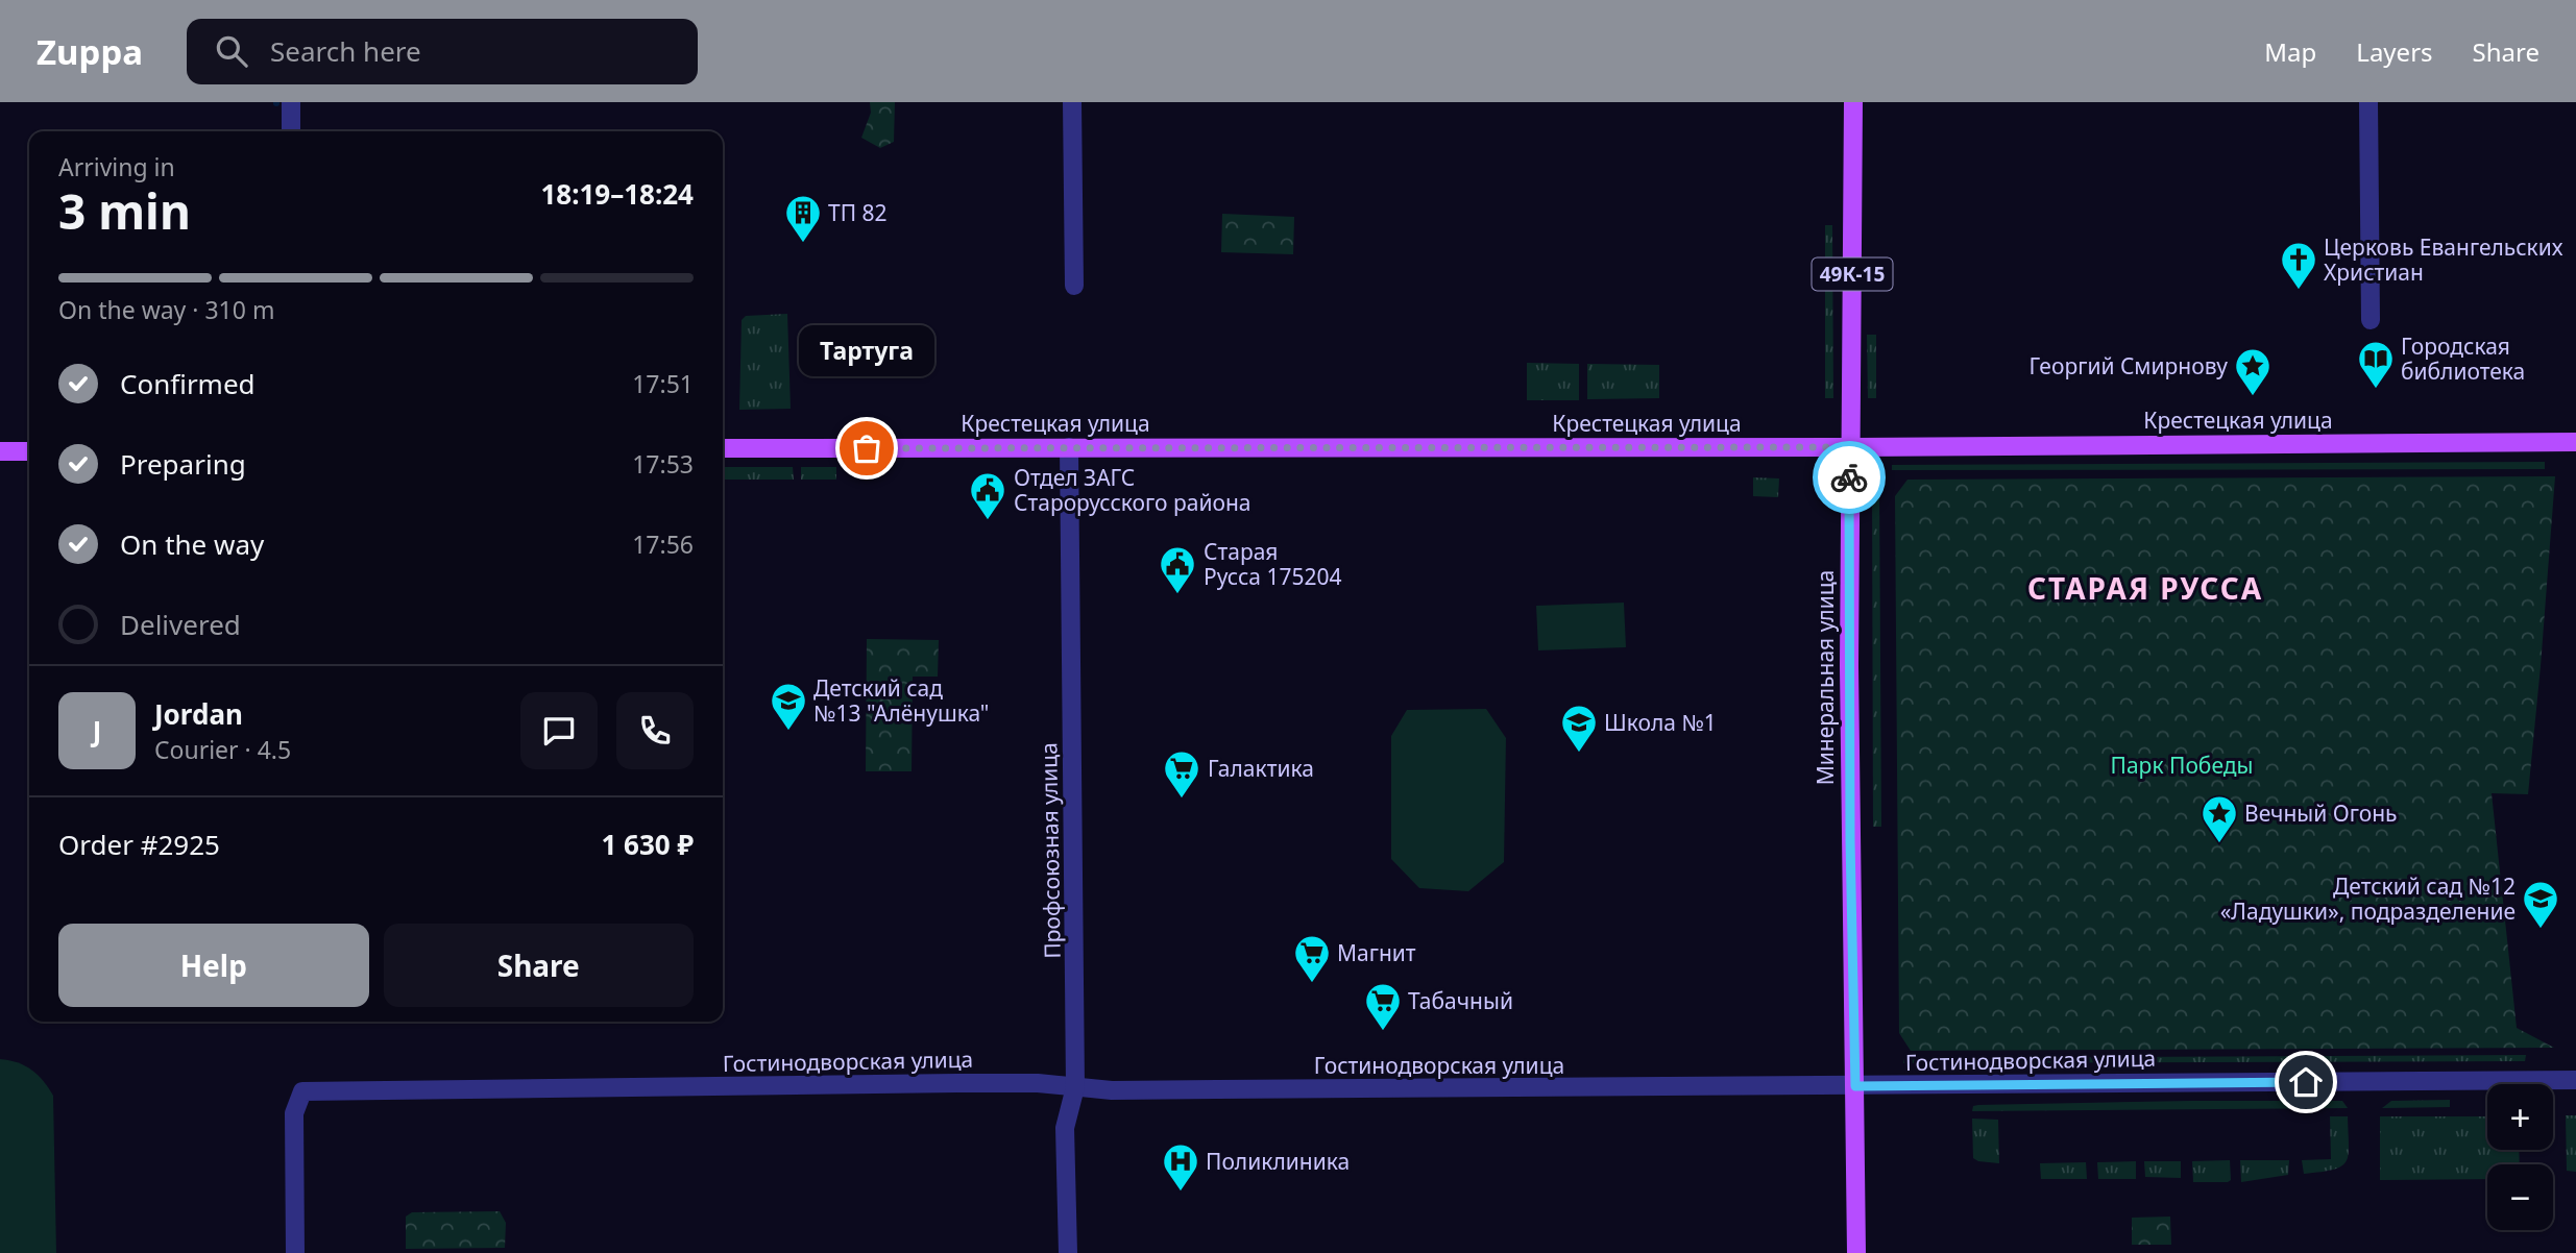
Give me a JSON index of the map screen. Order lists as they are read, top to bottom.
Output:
{
  "streets": {
    "main road": ["49К-15", "Крестецкая улица", "Минеральная улица"],
    "street": ["Профсоюзная улица", "Гостинодворская улица"]
  },
  "crossings": [
    ["Крестецкая улица", "Минеральная улица"],
    ["Крестецкая улица", "Профсоюзная улица"],
    ["Минеральная улица", "Гостинодворская улица"],
    ["Профсоюзная улица", "Гостинодворская улица"]
  ],
  "districts": ["СТАРАЯ РУССА"],
  "parks": ["Парк Победы"],
  "places": {
    "building": ["ТП 82"],
    "church": ["Церковь Евангельских Христиан"],
    "library": ["Городская библиотека"],
    "place": ["Георгий Смирнову", "Вечный Огонь"],
    "other": ["Тартуга"],
    "public building": ["Отдел ЗАГС Старорусского района", "Старая Русса 175204"],
    "school or university": ["Детский сад №13 \"Алёнушка\"", "Школа №1", "Детский сад №12 «Ладушки», подразделение"],
    "supermarket": ["Галактика", "Магнит", "Табачный"],
    "hospital": ["Поликлиника"]
  },
  "page": {
    "header": "Zuppa",
    "search": "Search here",
    "nav": ["Map", "Layers", "Share"],
    "heading": ["3 min", "Arriving in", "18:19–18:24"],
    "panel": [
      "Jordan",
      "Courier · 4.5",
      "Order #2925",
      "1 630 ₽"
    ],
    "bar": "On the way · 310 m",
    "bubble": "Тартуга",
    "list": [
      ["Confirmed", "17:51"],
      ["Preparing", "17:53"],
      ["On the way", "17:56"],
      "Delivered"
    ],
    "round": "J",
    "buttons": ["Help", "Share"],
    "map_buttons": ["+", "−"]
  }
}
